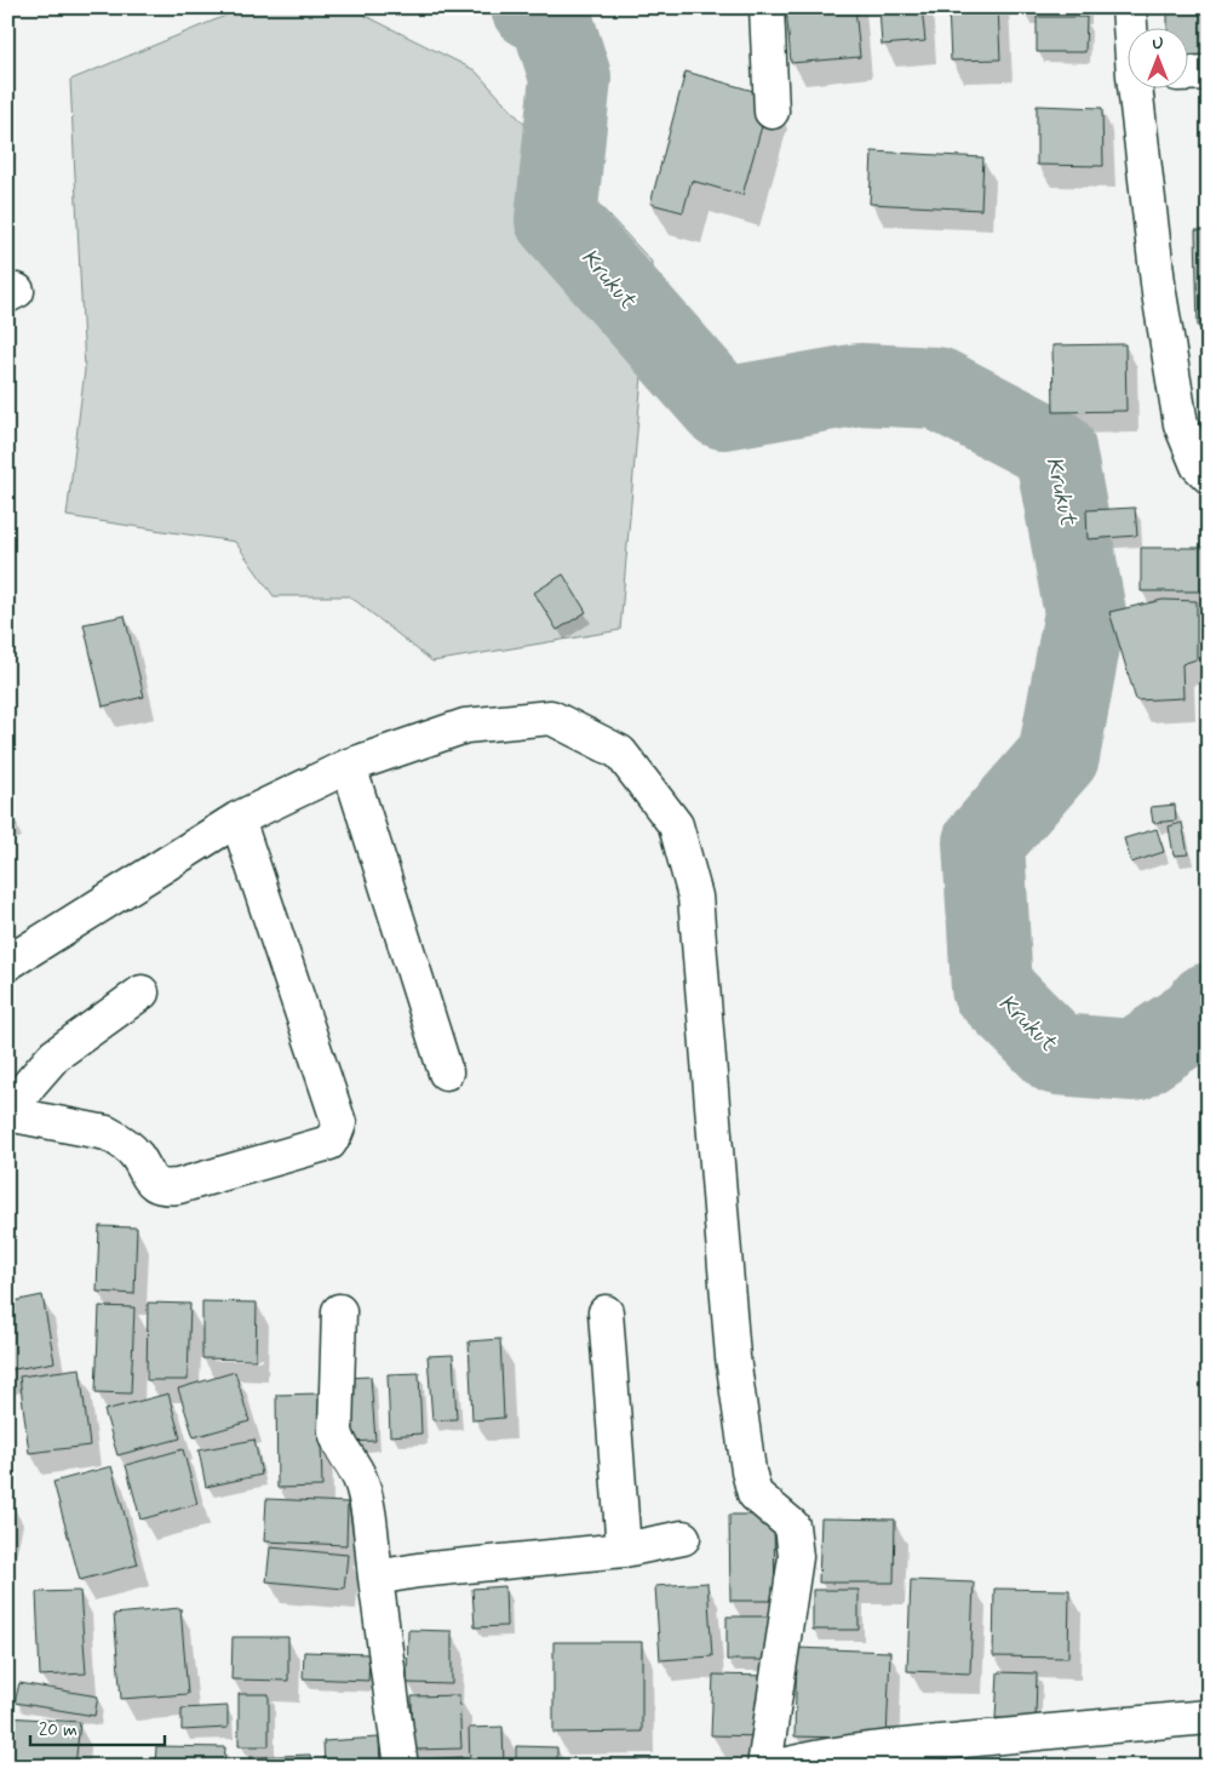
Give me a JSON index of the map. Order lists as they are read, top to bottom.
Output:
{
  "water": ["Krukut"],
  "scale_bar": "20 m",
  "north": "top"
}
